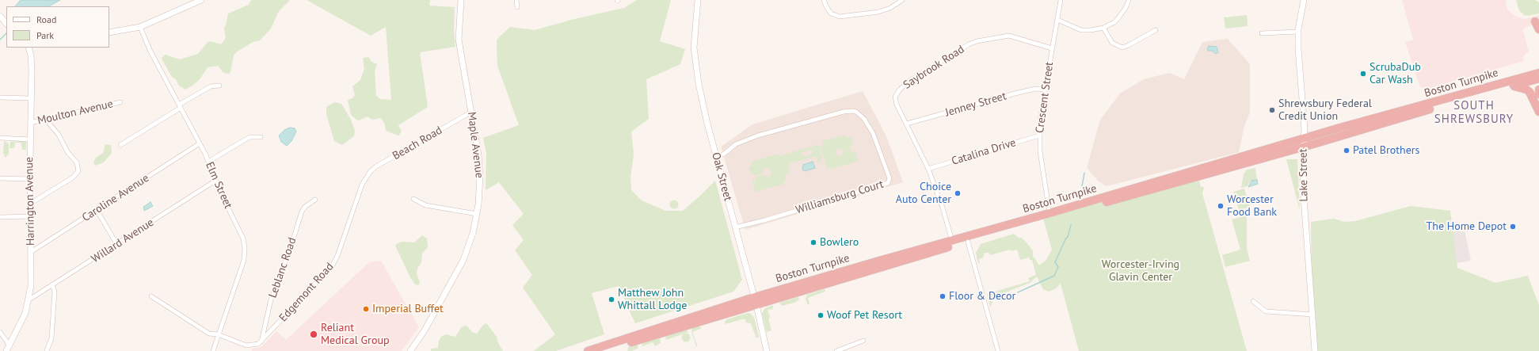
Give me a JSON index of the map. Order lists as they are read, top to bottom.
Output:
{
  "streets": {
    "highway": ["Boston Turnpike"],
    "main road": [
      "Maple Avenue",
      "Lake Street",
      "Oak Street",
      "Harrington Avenue"
    ],
    "street": [
      "Saybrook Road",
      "Crescent Street",
      "Jenney Street",
      "Moulton Avenue",
      "Beach Road",
      "Catalina Drive",
      "Elm Street",
      "Williamsburg Court",
      "Caroline Avenue",
      "Willard Avenue",
      "Leblanc Road",
      "Edgemont Road"
    ]
  },
  "crossings": [
    ["Saybrook Road", "Boston Turnpike"],
    ["Saybrook Road", "Crescent Street"],
    ["Saybrook Road", "Jenney Street"],
    ["Saybrook Road", "Catalina Drive"],
    ["Boston Turnpike", "Crescent Street"],
    ["Boston Turnpike", "Lake Street"],
    ["Boston Turnpike", "Oak Street"],
    ["Crescent Street", "Jenney Street"],
    ["Crescent Street", "Catalina Drive"],
    ["Moulton Avenue", "Harrington Avenue"],
    ["Beach Road", "Maple Avenue"],
    ["Beach Road", "Edgemont Road"],
    ["Oak Street", "Williamsburg Court"],
    ["Elm Street", "Caroline Avenue"],
    ["Elm Street", "Willard Avenue"],
    ["Caroline Avenue", "Harrington Avenue"],
    ["Harrington Avenue", "Willard Avenue"],
    ["Leblanc Road", "Edgemont Road"]
  ],
  "districts": ["SOUTH SHREWSBURY"],
  "parks": ["Worcester-Irving Glavin Center"],
  "places": [
    "ScrubaDub Car Wash",
    "Shrewsbury Federal Credit Union",
    "Patel Brothers",
    "Choice Auto Center",
    "Worcester Food Bank",
    "The Home Depot",
    "Bowlero",
    "Floor & Decor",
    "Matthew John Whittall Lodge",
    "Imperial Buffet",
    "Woof Pet Resort",
    "Reliant Medical Group"
  ],
  "legend": ["Road", "Park"]
}
